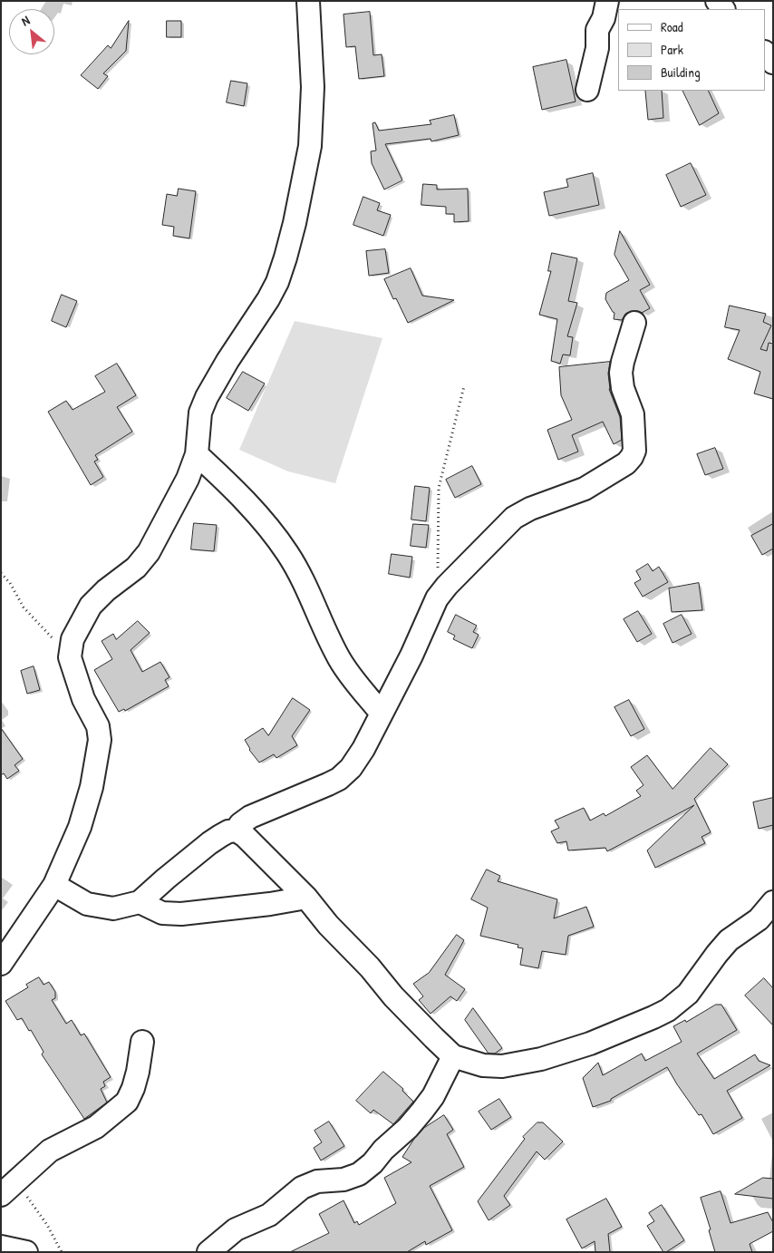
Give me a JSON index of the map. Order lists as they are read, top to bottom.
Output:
{
  "legend": ["Road", "Park", "Building"],
  "north": "top left"
}
